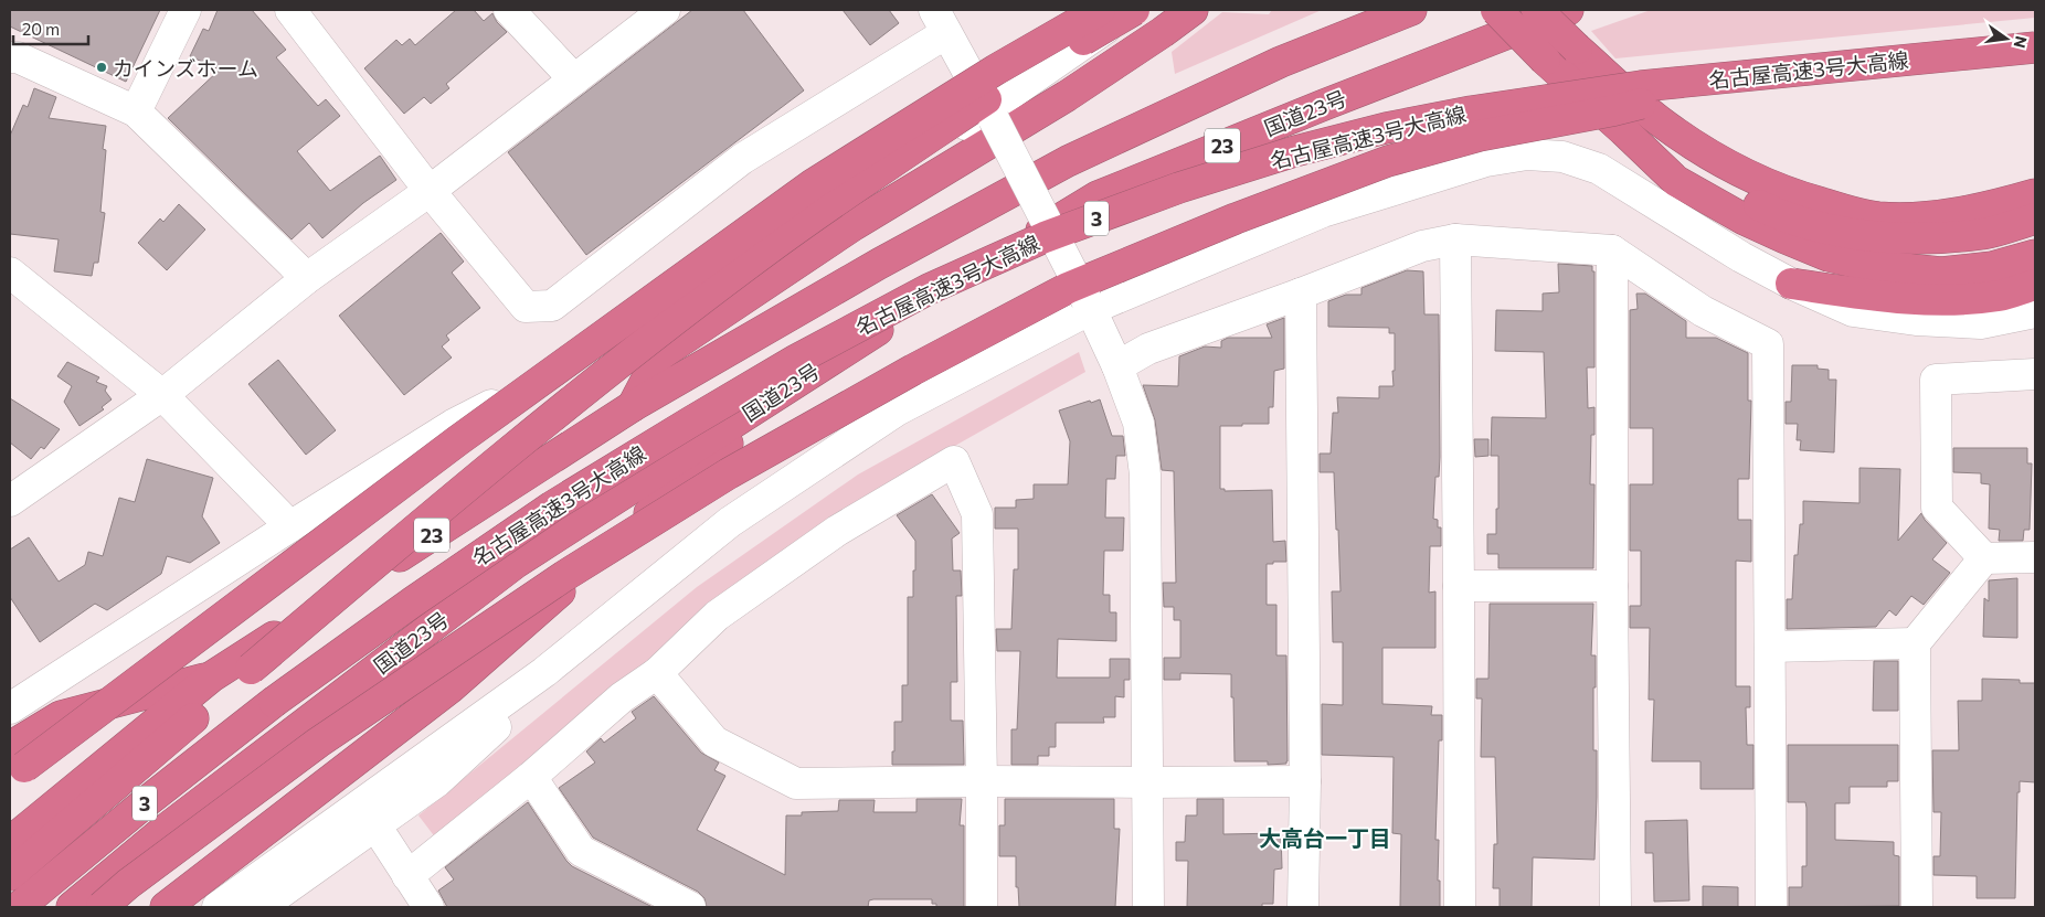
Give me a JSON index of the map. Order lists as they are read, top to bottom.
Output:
{
  "streets": {
    "highway": [
      "名古屋高速3号大高線",
      "国道23号",
      "23",
      "3"
    ]
  },
  "districts": ["大高台一丁目"],
  "places": ["カインズホーム"],
  "scale_bar": "20 m",
  "north": "right"
}
